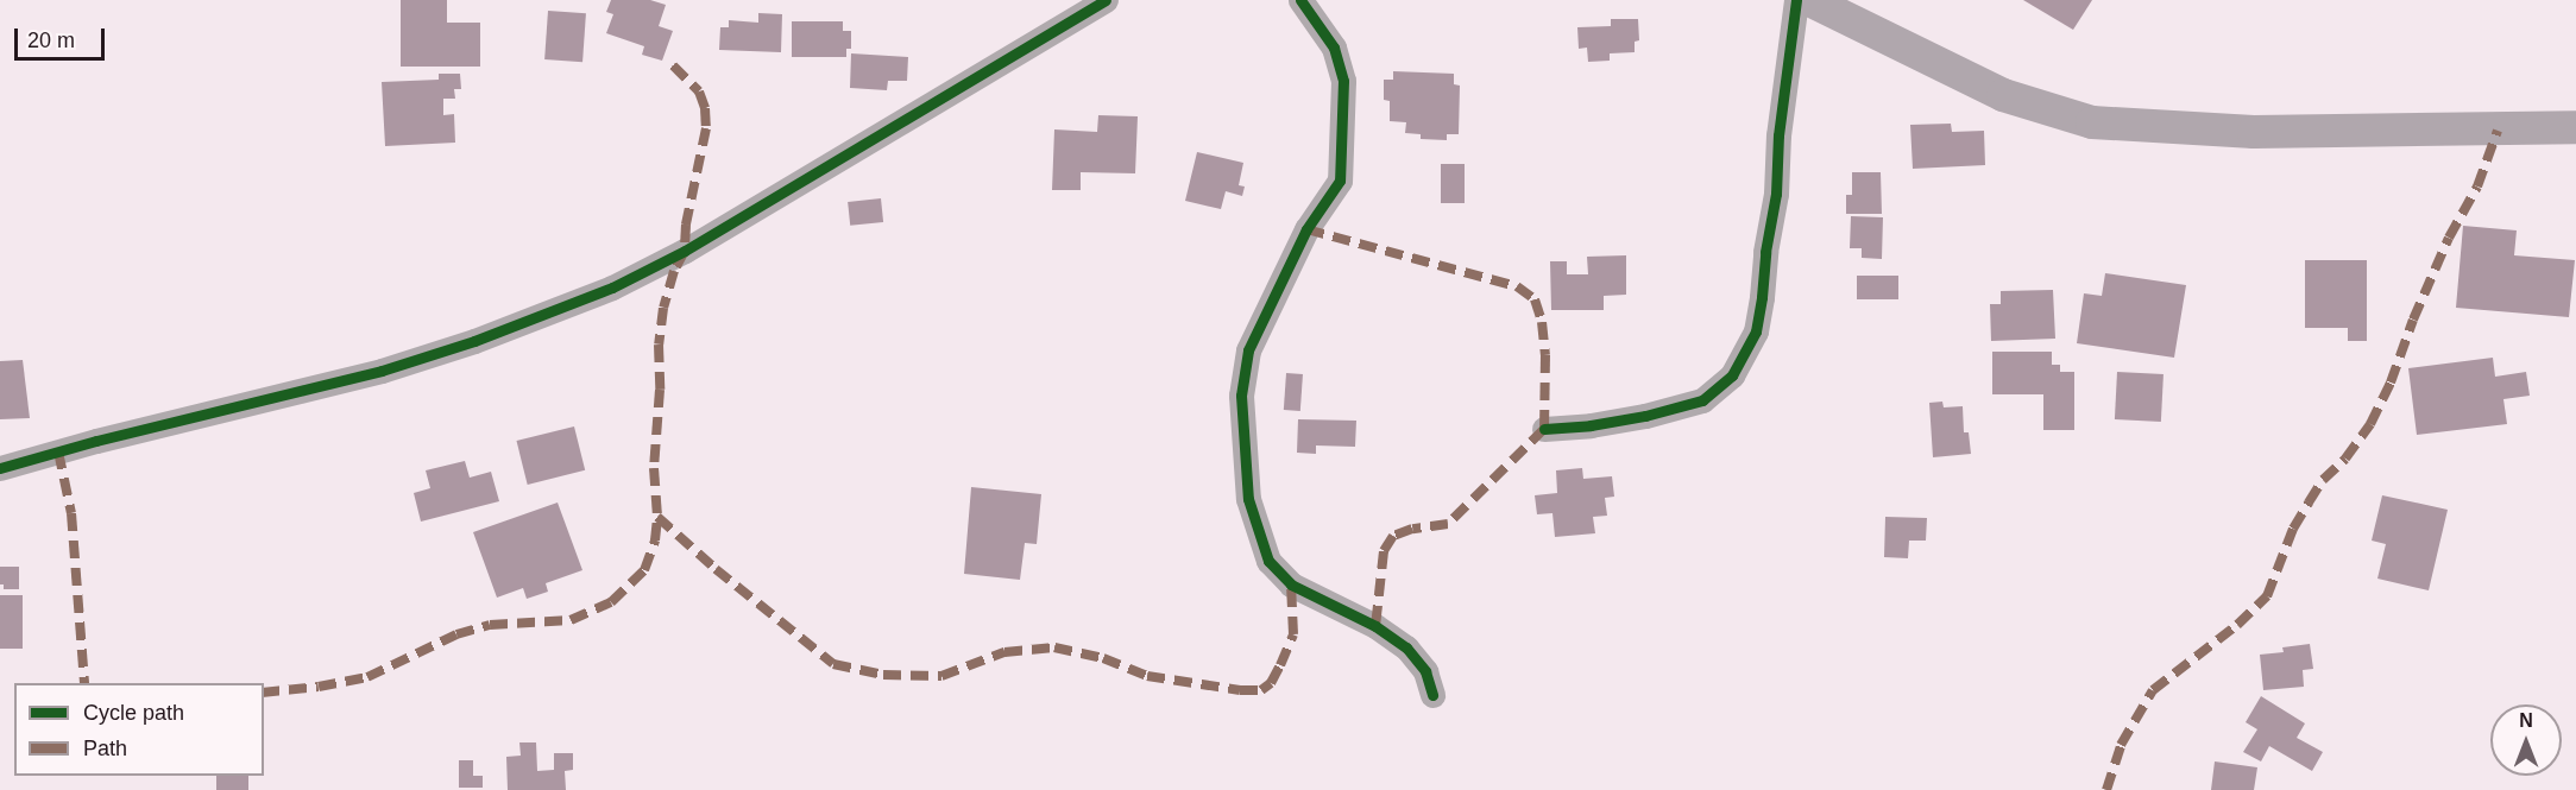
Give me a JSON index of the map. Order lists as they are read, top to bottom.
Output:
{
  "legend": ["Cycle path", "Path"],
  "scale_bar": "20 m",
  "north": "top"
}
